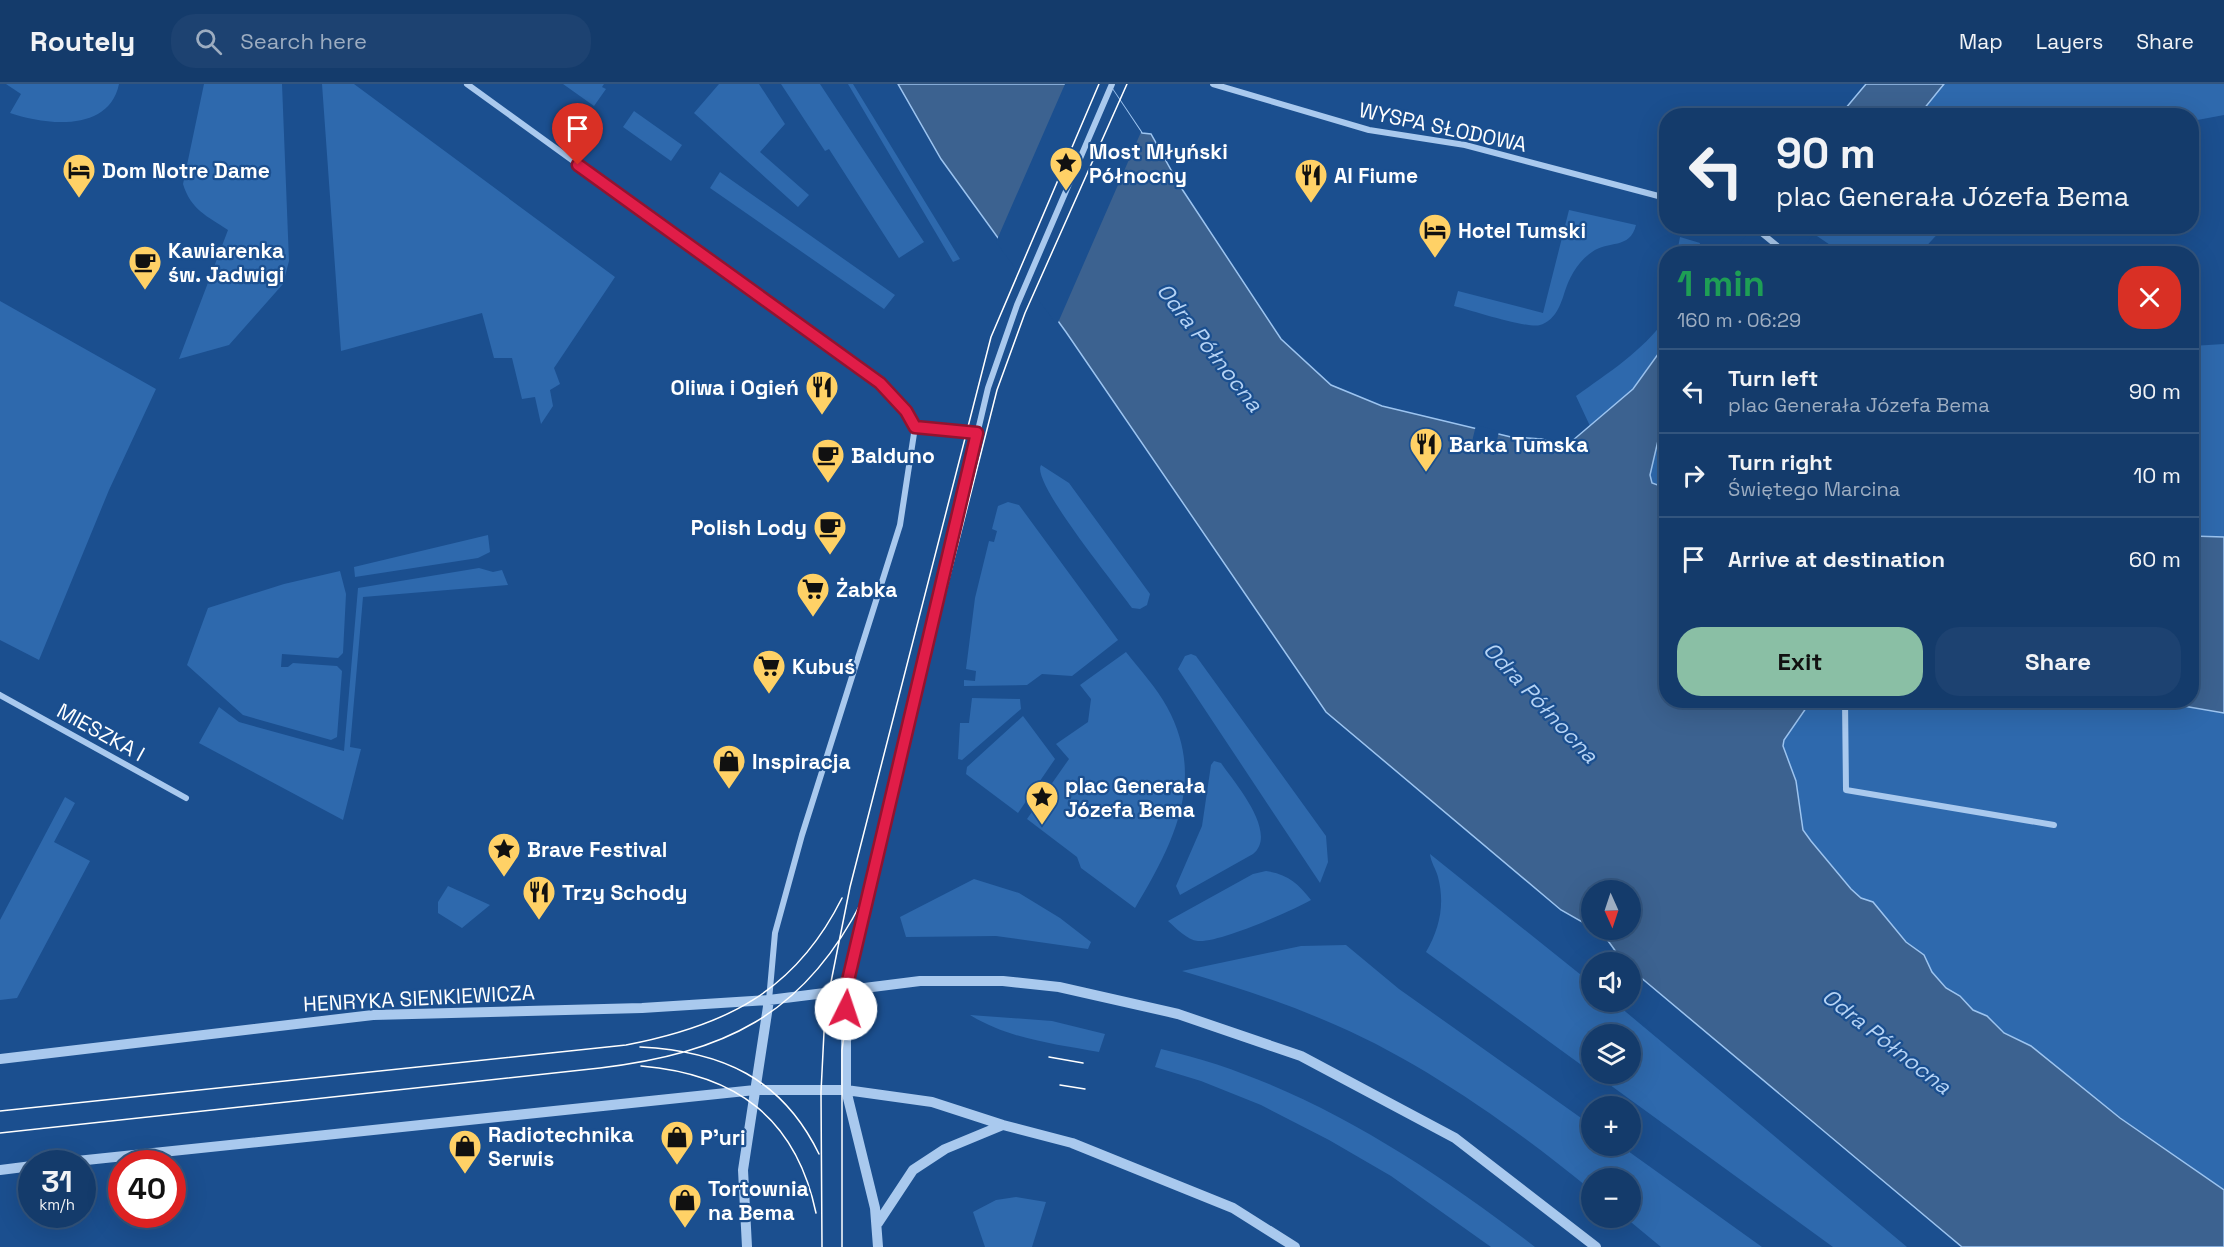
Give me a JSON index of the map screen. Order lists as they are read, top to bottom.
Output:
{
  "streets": {
    "street": ["WYSPA SŁODOWA", "MIESZKA I", "HENRYKA SIENKIEWICZA"]
  },
  "water": ["Odra Północna"],
  "places": {
    "place": ["Most Młyński Północny", "plac Generała Józefa Bema", "Brave Festival"],
    "hotel": ["Dom Notre Dame", "Hotel Tumski"],
    "restaurant": [
      "Al Fiume",
      "Oliwa i Ogień",
      "Barka Tumska",
      "Trzy Schody"
    ],
    "cafe": ["Kawiarenka św. Jadwigi", "Balduno", "Polish Lody"],
    "supermarket": ["Żabka", "Kubuś"],
    "shop": [
      "Inspiracja",
      "Pʼuri",
      "Radiotechnika Serwis",
      "Tortownia na Bema"
    ]
  },
  "north": "bottom",
  "page": {
    "header": "Routely",
    "search": "Search here",
    "nav": ["Map", "Layers", "Share"],
    "turn": ["90 m", "plac Generała Józefa Bema"],
    "heading": ["1 min", "160 m · 06:29"],
    "list": [
      {
        "name": "Turn left",
        "note": "plac Generała Józefa Bema",
        "value": "90 m"
      },
      {
        "name": "Turn right",
        "note": "Świętego Marcina",
        "value": "10 m"
      },
      {
        "name": "Arrive at destination",
        "value": "60 m"
      }
    ],
    "buttons": ["Exit", "Share"],
    "map_buttons": ["+", "−"],
    "speed": "31 km/h",
    "limit": "40"
  }
}
